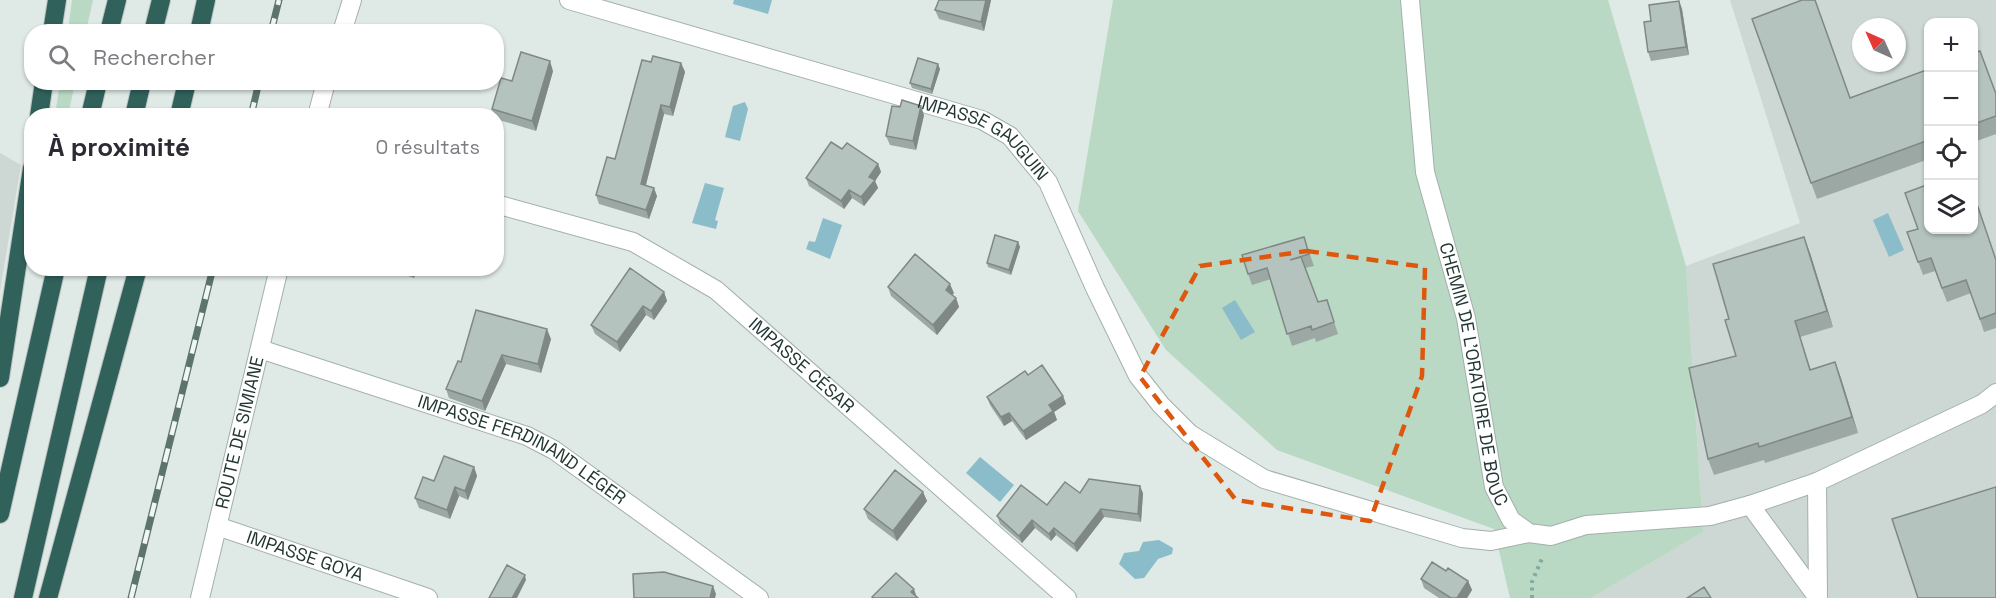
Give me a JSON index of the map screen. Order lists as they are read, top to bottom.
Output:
{
  "streets": {
    "street": [
      "IMPASSE GAUGUIN",
      "IMPASSE CÉSAR",
      "CHEMIN DE L'ORATOIRE DE BOUC",
      "ROUTE DE SIMIANE",
      "IMPASSE FERDINAND LÉGER",
      "IMPASSE GOYA"
    ]
  },
  "crossings": [
    ["IMPASSE GAUGUIN", "CHEMIN DE L'ORATOIRE DE BOUC"],
    ["ROUTE DE SIMIANE", "IMPASSE FERDINAND LÉGER"],
    ["ROUTE DE SIMIANE", "IMPASSE GOYA"]
  ],
  "north": "top left",
  "page": {
    "map_buttons": ["+", "−"],
    "search": "Rechercher",
    "heading": ["À proximité", "0 résultats"]
  }
}
